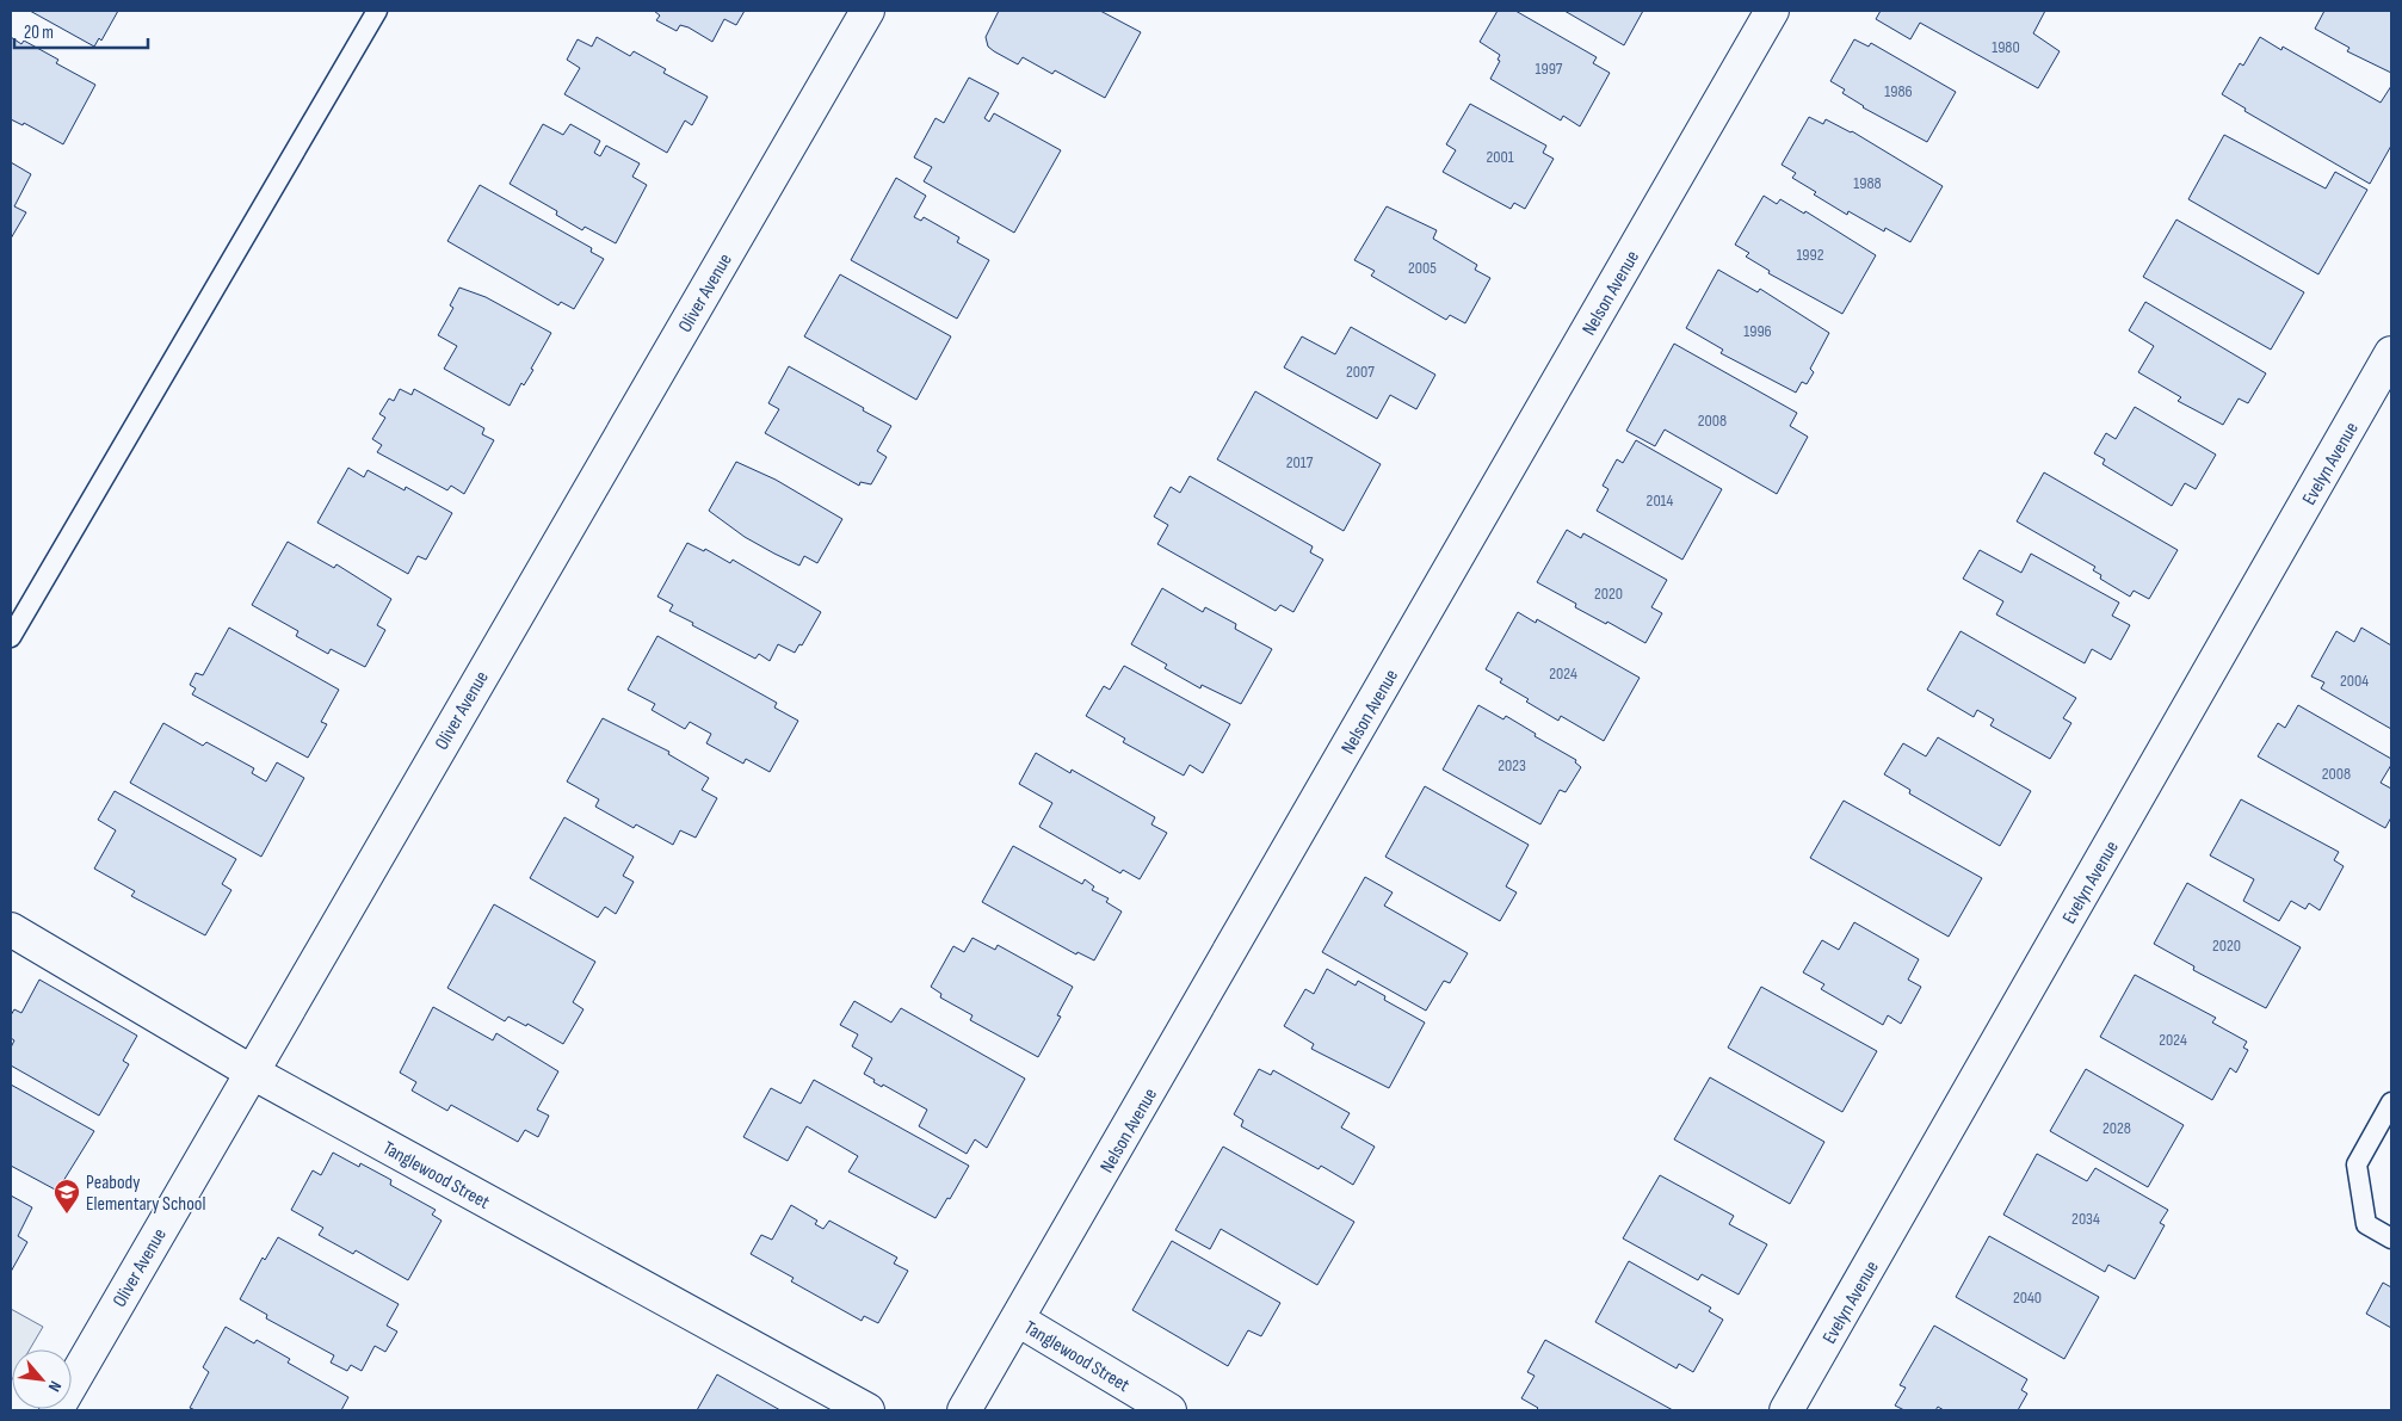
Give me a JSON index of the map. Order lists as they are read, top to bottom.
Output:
{
  "streets": {
    "street": [
      "Oliver Avenue",
      "Nelson Avenue",
      "Evelyn Avenue",
      "Tanglewood Street"
    ]
  },
  "crossings": [
    ["Oliver Avenue", "Tanglewood Street"],
    ["Nelson Avenue", "Tanglewood Street"]
  ],
  "places": {
    "school or university": ["Peabody Elementary School"]
  },
  "house_numbers": [
    "1980",
    "1997",
    "1986",
    "2001",
    "1988",
    "1992",
    "2005",
    "1996",
    "2007",
    "2008",
    "2017",
    "2014",
    "2020",
    "2024",
    "2004",
    "2023",
    "2008",
    "2020",
    "2024",
    "2028",
    "2034",
    "2040"
  ],
  "scale_bar": "20 m",
  "north": "bottom right"
}
